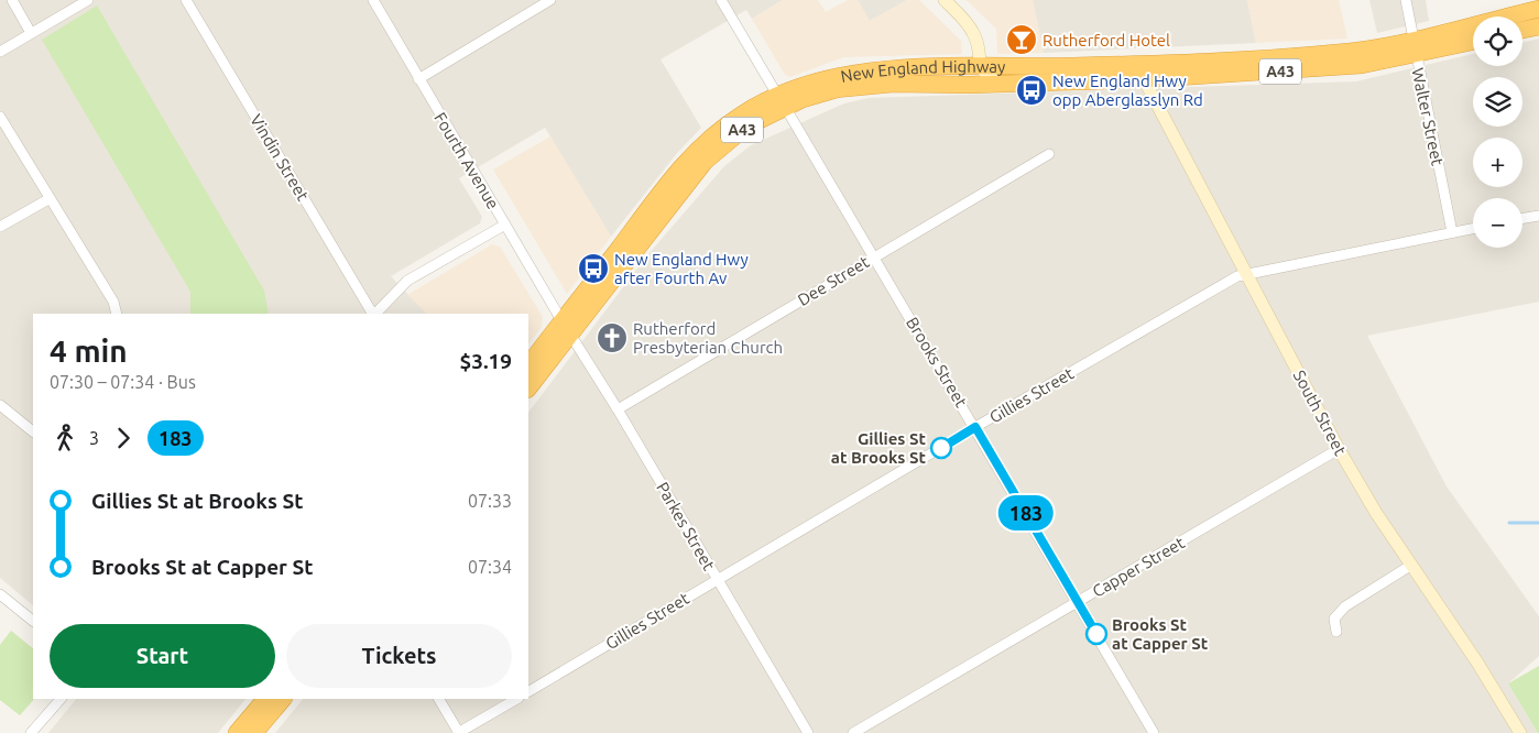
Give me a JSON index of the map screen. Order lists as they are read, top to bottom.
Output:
{
  "streets": {
    "highway": ["New England Highway", "A43"],
    "street": [
      "Walter Street",
      "Vindin Street",
      "Fourth Avenue",
      "Dee Street",
      "Brooks Street",
      "Gillies Street",
      "South Street",
      "Parkes Street",
      "Capper Street"
    ]
  },
  "crossings": [
    ["New England Highway", "Walter Street"],
    ["New England Highway", "Fourth Avenue"],
    ["New England Highway", "Brooks Street"],
    ["New England Highway", "South Street"],
    ["New England Highway", "Parkes Street"],
    ["Walter Street", "Gillies Street"],
    ["Fourth Avenue", "Parkes Street"],
    ["Dee Street", "Brooks Street"],
    ["Dee Street", "Parkes Street"],
    ["Brooks Street", "Gillies Street"],
    ["Brooks Street", "Capper Street"],
    ["Gillies Street", "South Street"],
    ["Gillies Street", "Parkes Street"],
    ["South Street", "Capper Street"]
  ],
  "places": {
    "bar": ["Rutherford Hotel"],
    "bus stop": ["New England Hwy opp Aberglasslyn Rd", "New England Hwy after Fourth Av"],
    "church": ["Rutherford Presbyterian Church"],
    "other": ["Gillies St at Brooks St", "Brooks St at Capper St"]
  },
  "lines": ["bus line 183"],
  "page": {
    "on_map": "183",
    "map_buttons": ["+", "−"],
    "heading": ["4 min", "07:30 – 07:34 · Bus", "$3.19"],
    "legs": ["3", "183"],
    "list": [
      {
        "name": "Gillies St at Brooks St",
        "value": "07:33"
      },
      {
        "name": "Brooks St at Capper St",
        "value": "07:34"
      }
    ],
    "buttons": ["Start", "Tickets"]
  }
}
